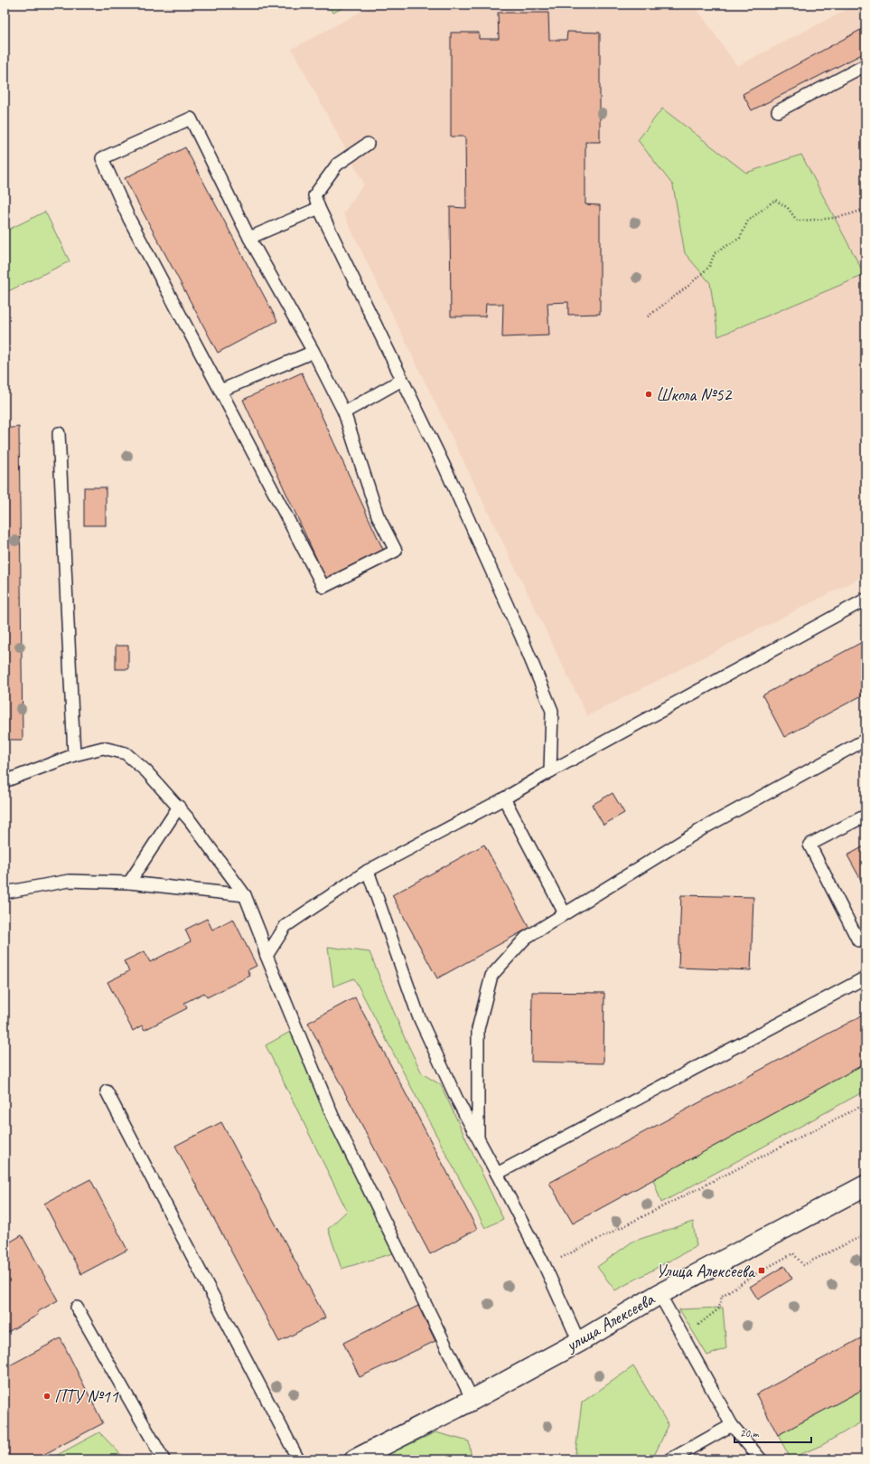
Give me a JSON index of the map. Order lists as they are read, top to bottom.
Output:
{
  "streets": {
    "street": ["улица Алексеева"]
  },
  "places": {
    "other": ["Школа №52", "ПТУ №11"],
    "transit": ["Улица Алексеева"]
  },
  "scale_bar": "20 m"
}
